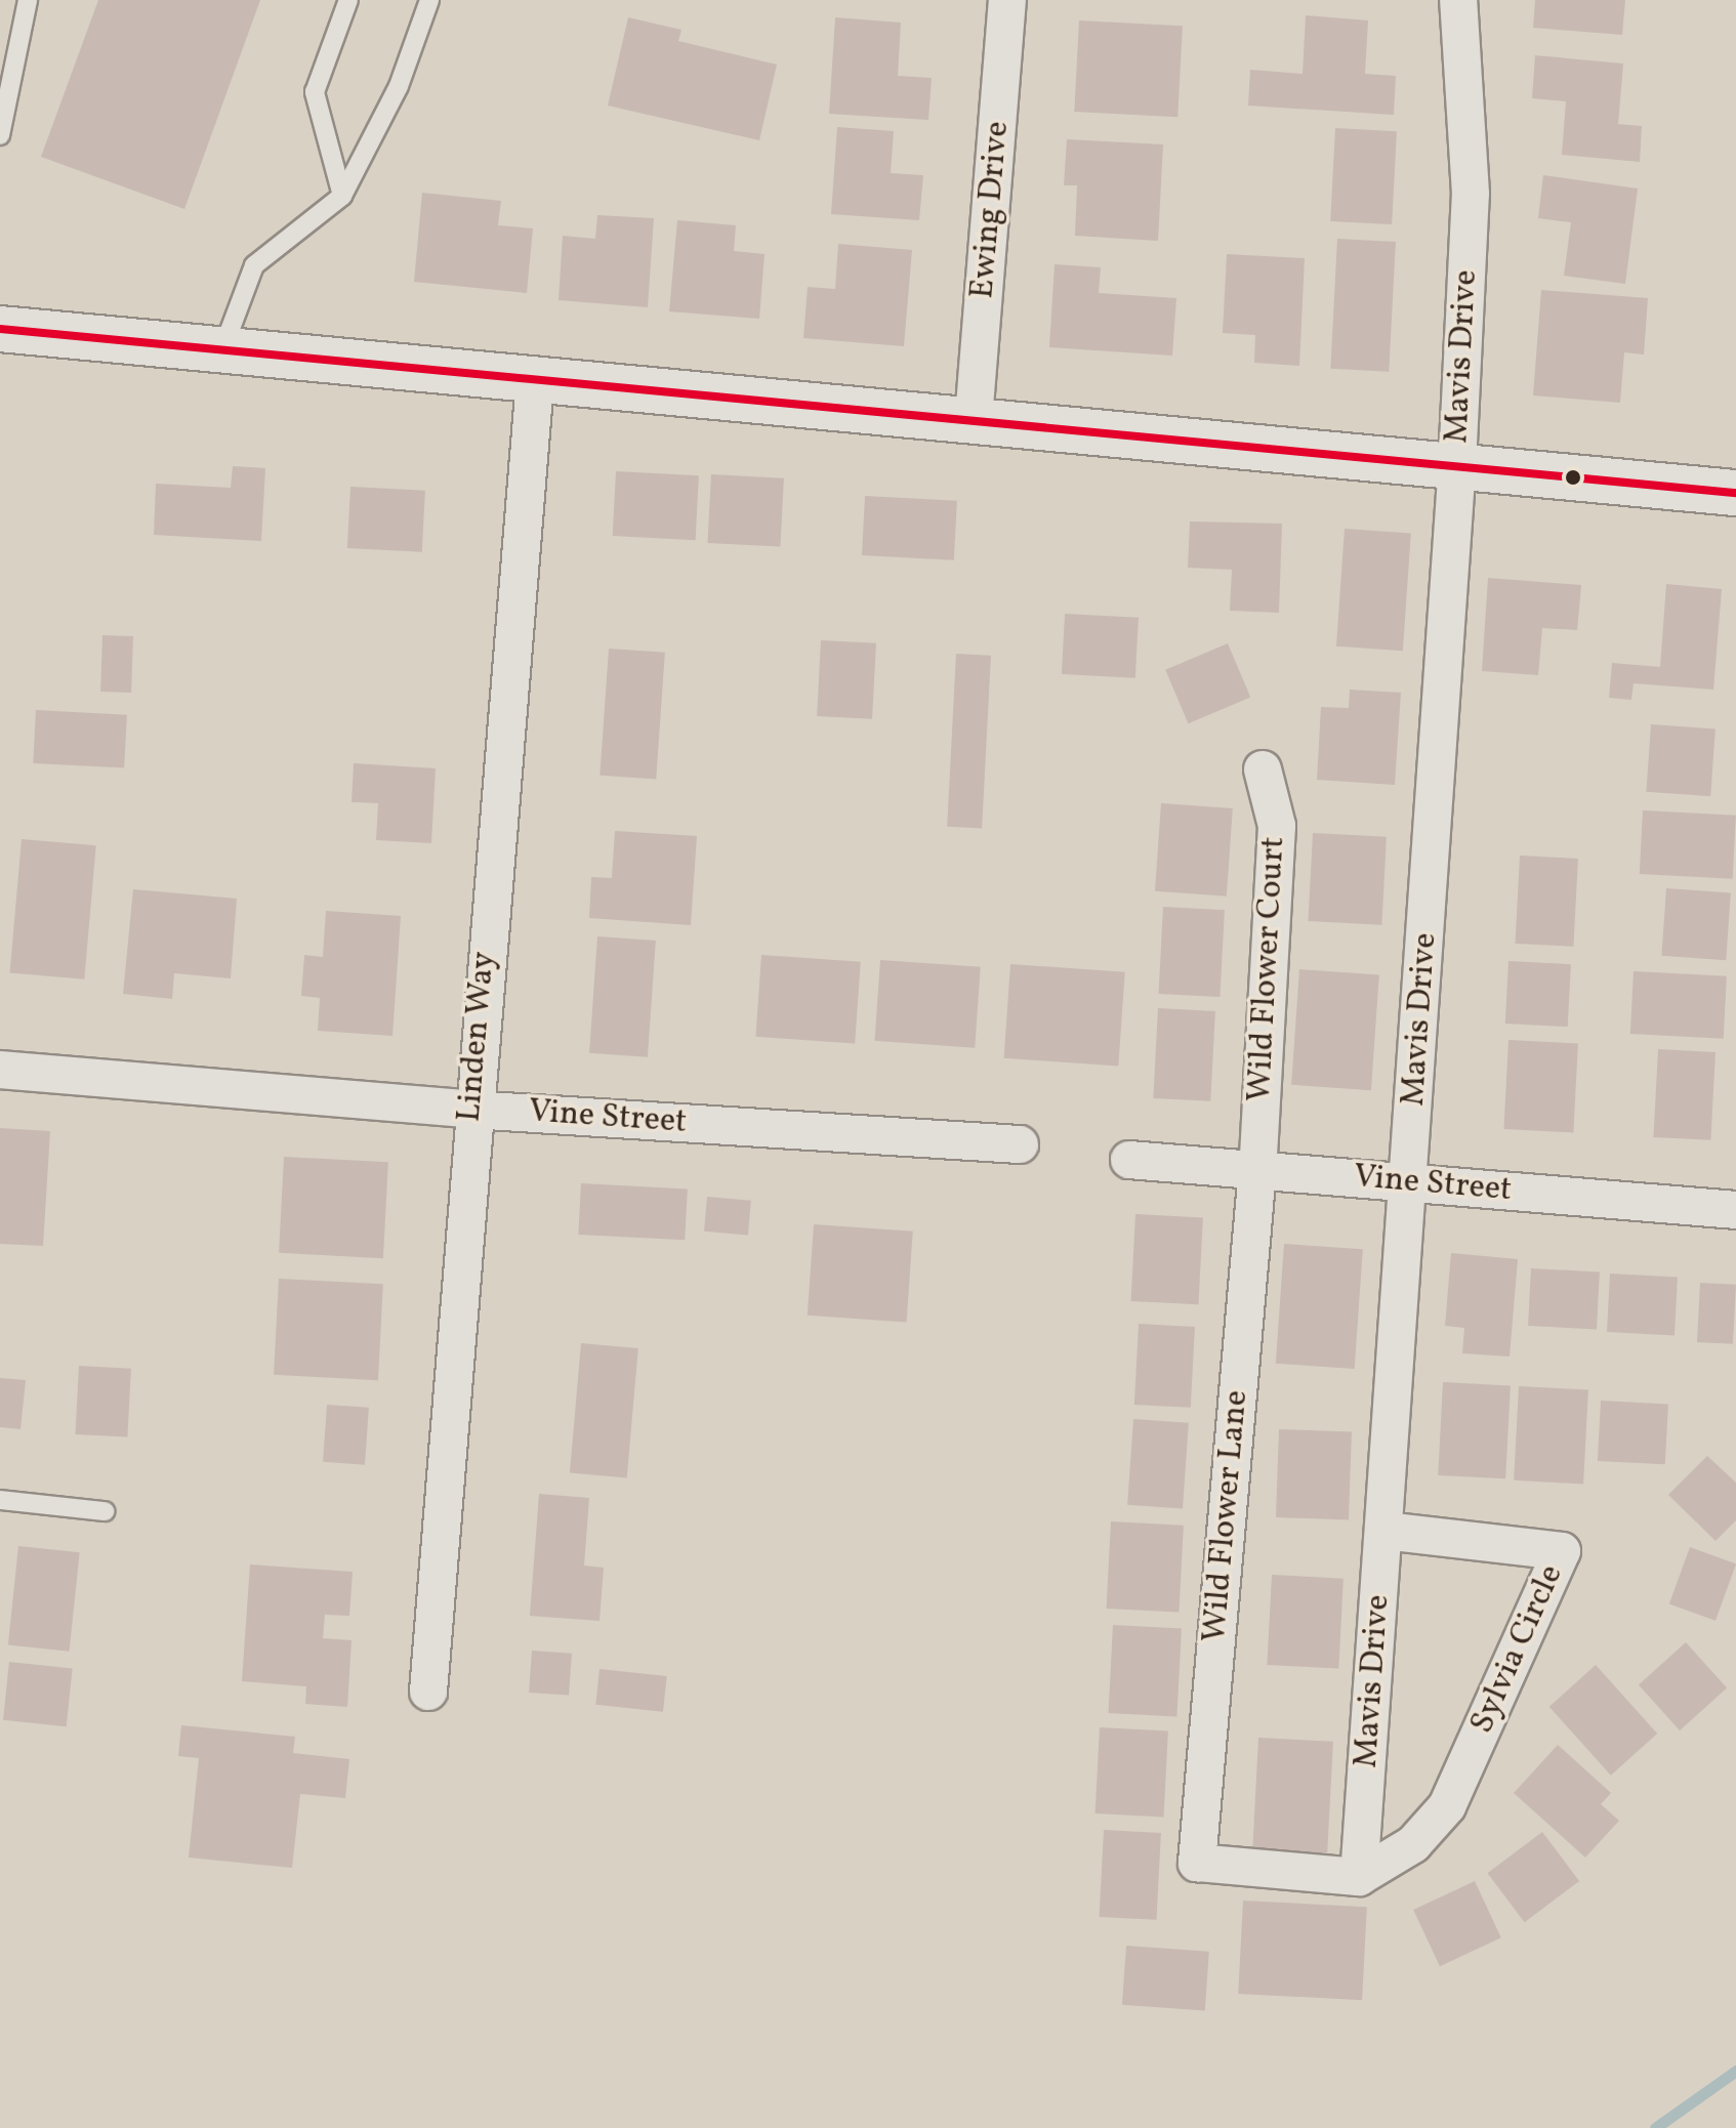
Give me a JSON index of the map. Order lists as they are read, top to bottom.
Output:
{
  "streets": {
    "street": [
      "Ewing Drive",
      "Mavis Drive",
      "Wild Flower Court",
      "Linden Way",
      "Vine Street",
      "Wild Flower Lane",
      "Sylvia Circle"
    ]
  },
  "crossings": [
    ["Mavis Drive", "Vine Street"],
    ["Mavis Drive", "Wild Flower Lane"],
    ["Mavis Drive", "Sylvia Circle"],
    ["Wild Flower Court", "Vine Street"],
    ["Wild Flower Court", "Wild Flower Lane"],
    ["Linden Way", "Vine Street"],
    ["Vine Street", "Wild Flower Lane"],
    ["Wild Flower Lane", "Sylvia Circle"]
  ]
}
